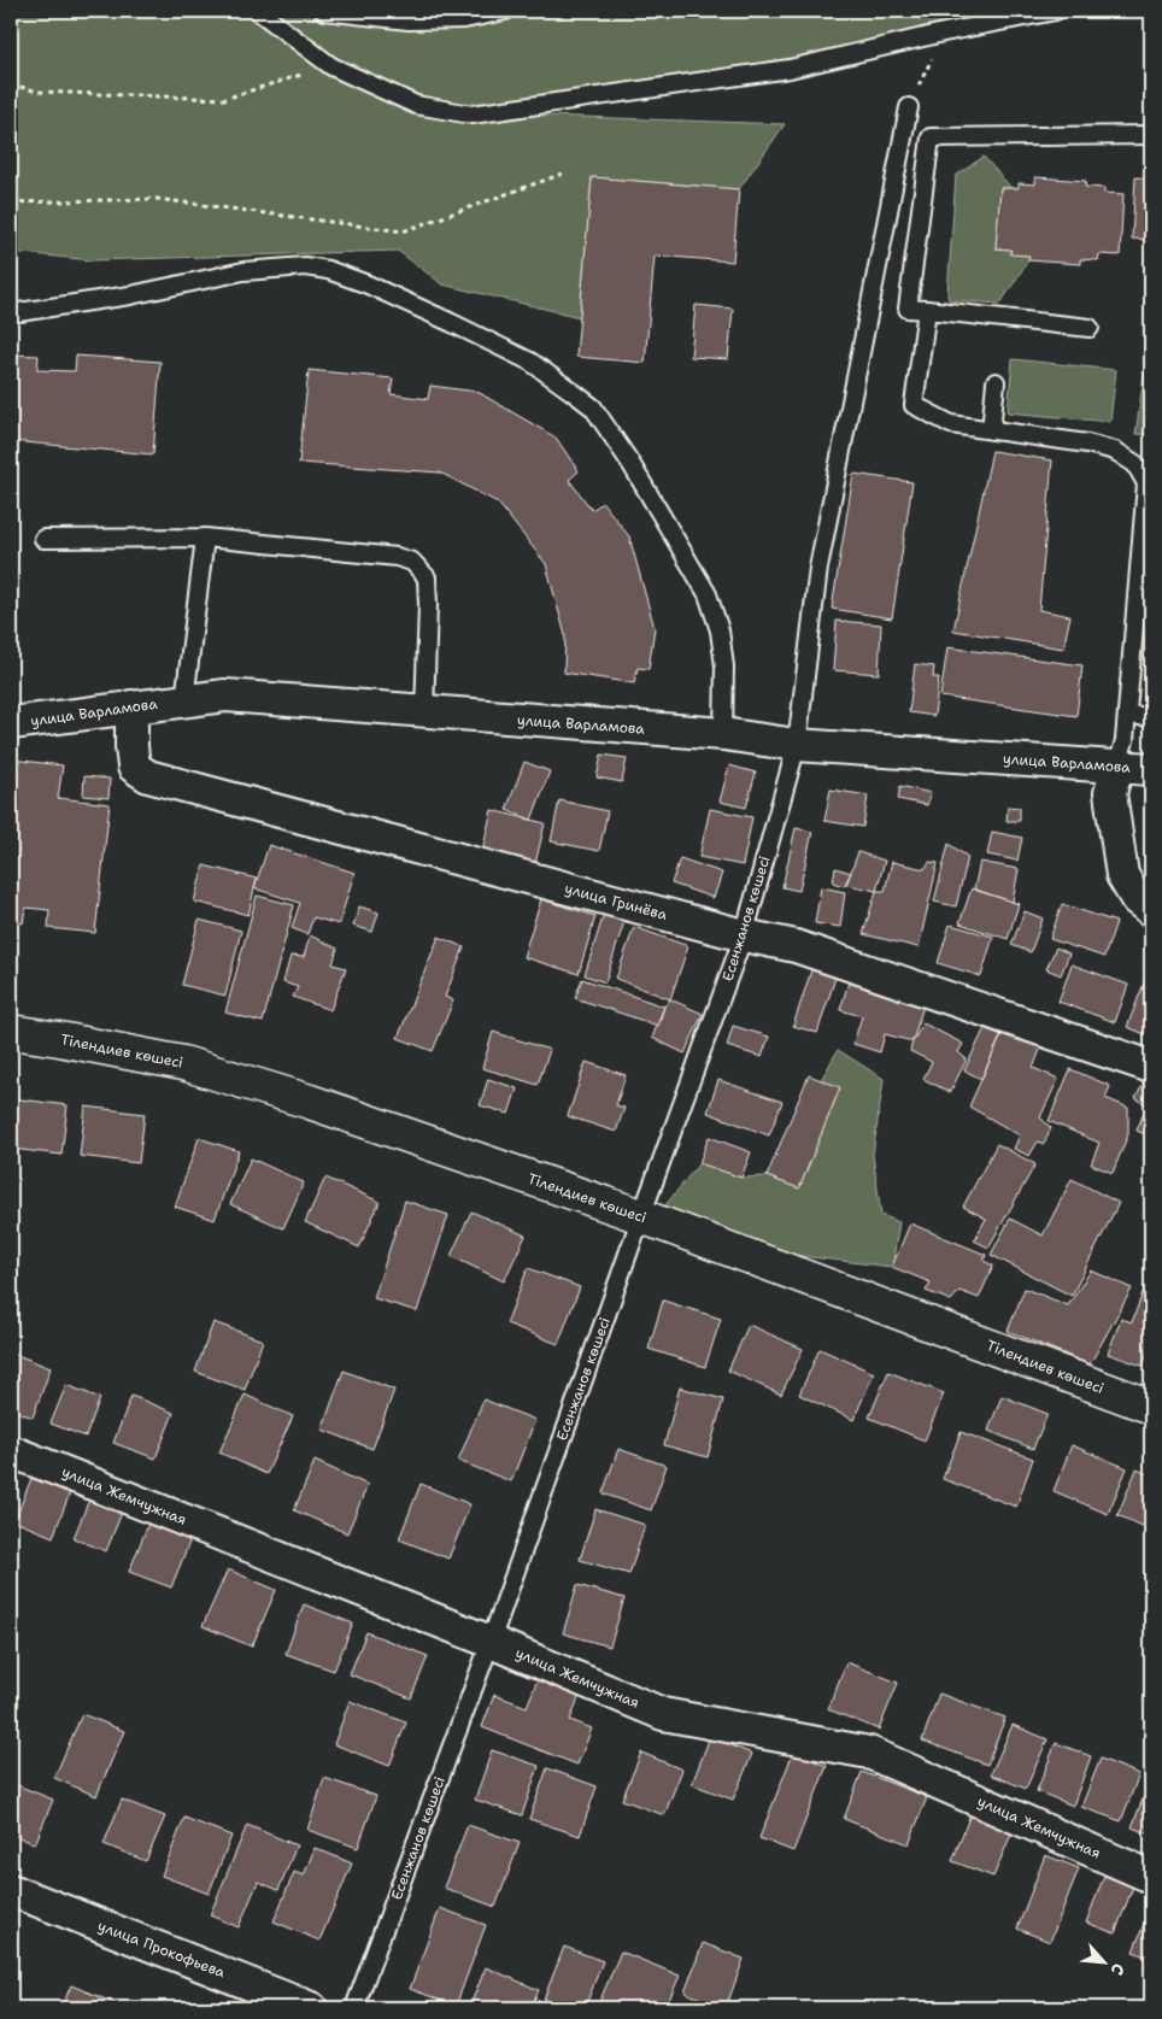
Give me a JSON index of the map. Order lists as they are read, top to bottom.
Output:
{
  "streets": {
    "street": [
      "улица Варламова",
      "улица Гринёва",
      "Тілендиев көшесі",
      "улица Жемчужная",
      "улица Прокофьева"
    ],
    "lane": ["Есенжанов көшесі"]
  },
  "crossings": [
    ["улица Варламова", "улица Гринёва"],
    ["улица Варламова", "Есенжанов көшесі"],
    ["улица Гринёва", "Есенжанов көшесі"],
    ["Есенжанов көшесі", "Тілендиев көшесі"],
    ["Есенжанов көшесі", "улица Жемчужная"]
  ],
  "north": "bottom right"
}
